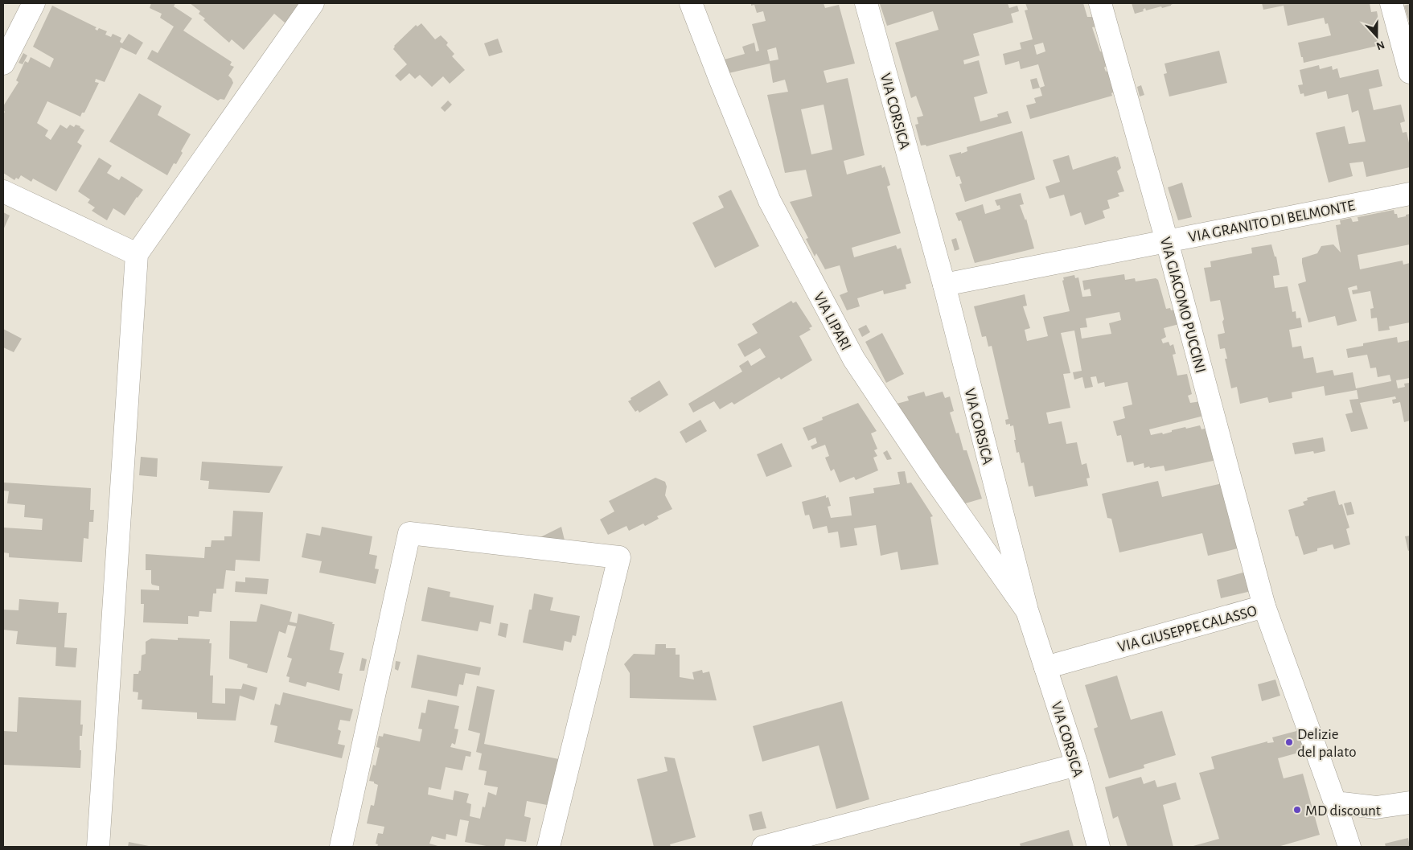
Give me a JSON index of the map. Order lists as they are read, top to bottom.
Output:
{
  "streets": {
    "street": [
      "VIA CORSICA",
      "VIA GRANITO DI BELMONTE",
      "VIA GIACOMO PUCCINI",
      "VIA LIPARI",
      "VIA GIUSEPPE CALASSO"
    ]
  },
  "crossings": [
    ["VIA CORSICA", "VIA GRANITO DI BELMONTE"],
    ["VIA CORSICA", "VIA LIPARI"],
    ["VIA CORSICA", "VIA GIUSEPPE CALASSO"],
    ["VIA GRANITO DI BELMONTE", "VIA GIACOMO PUCCINI"],
    ["VIA GIACOMO PUCCINI", "VIA GIUSEPPE CALASSO"]
  ],
  "places": ["Delizie del palato", "MD discount"],
  "north": "bottom"
}
